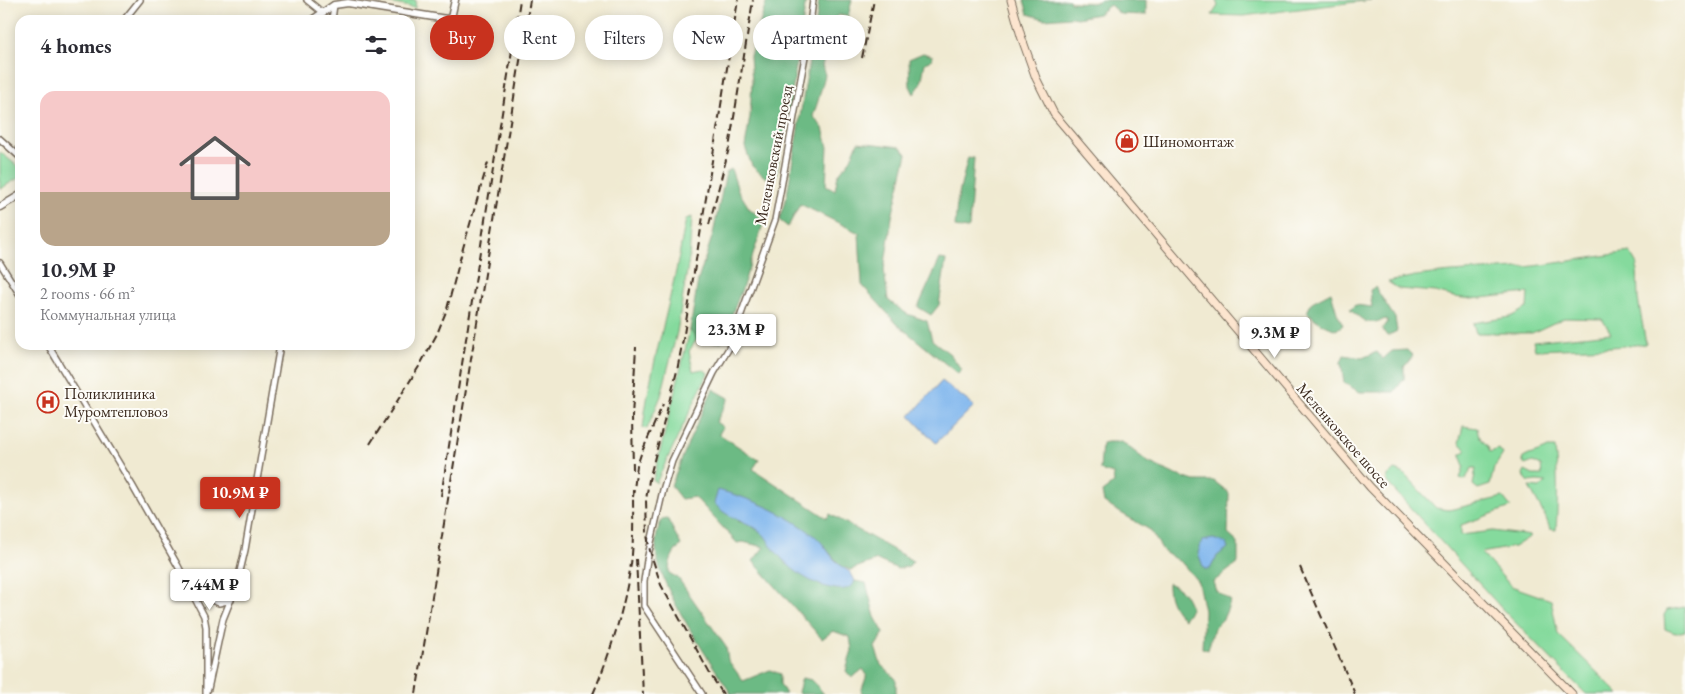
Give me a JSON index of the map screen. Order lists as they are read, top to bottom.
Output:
{
  "streets": {
    "main road": ["Меленковское шоссе"],
    "street": ["Меленковский проезд"]
  },
  "places": {
    "shop": ["Шиномонтаж"],
    "hospital": ["Поликлиника Муромтепловоз"]
  },
  "page": {
    "chip": [
      "Buy",
      "Rent",
      "Filters",
      "New",
      "Apartment"
    ],
    "heading": "4 homes",
    "list": [
      {
        "name": "10.9M ₽",
        "note": "2 rooms · 66 m² · Коммунальная улица"
      }
    ],
    "price": [
      "23.3M ₽",
      "9.3M ₽",
      "10.9M ₽",
      "7.44M ₽"
    ]
  }
}
